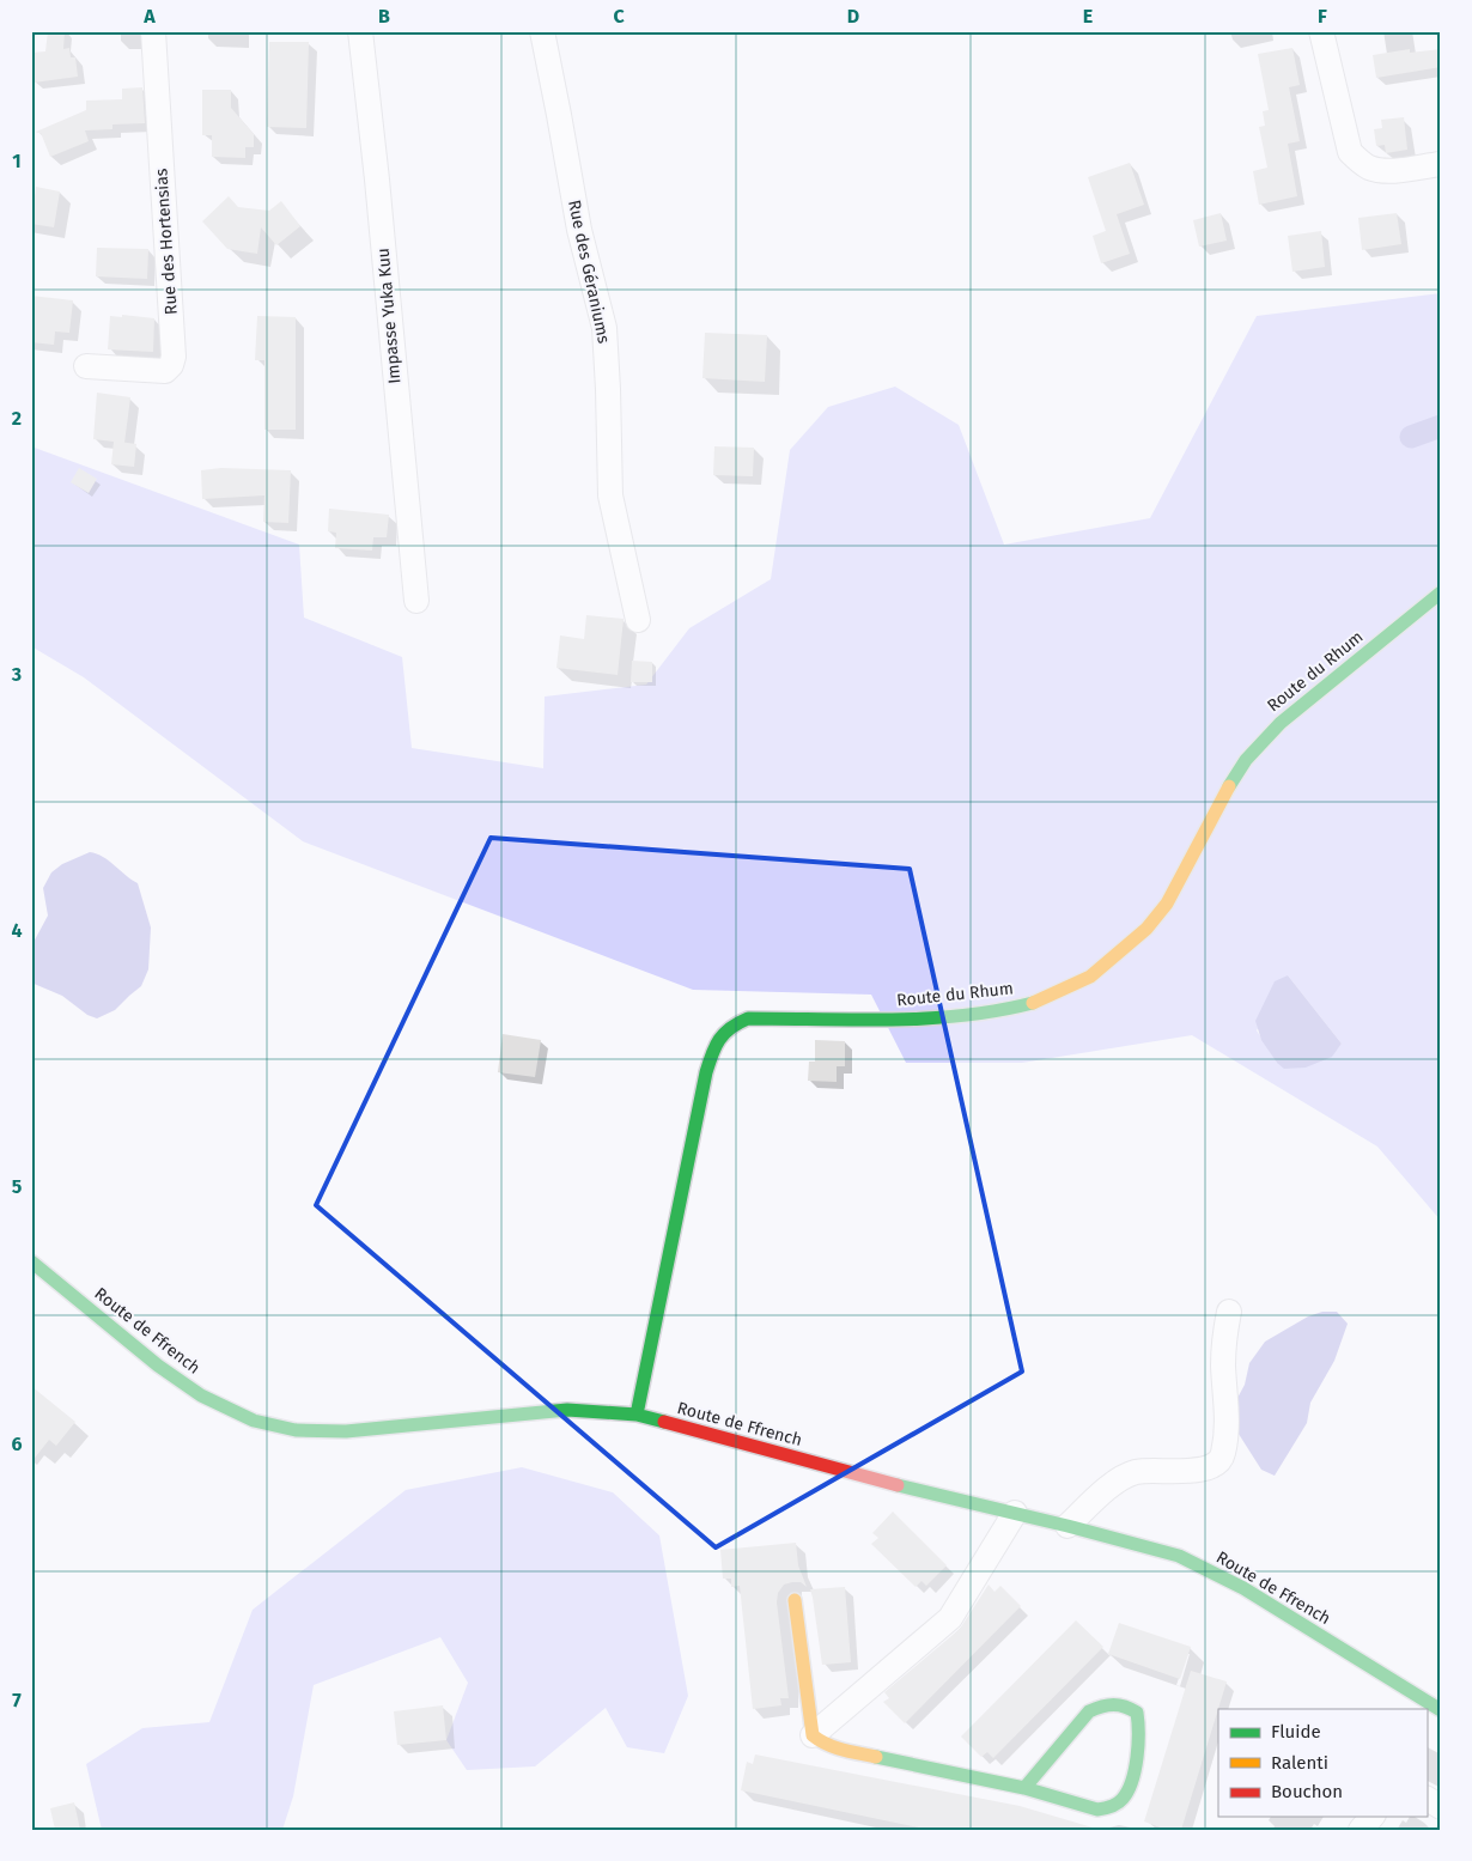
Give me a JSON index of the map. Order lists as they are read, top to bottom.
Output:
{
  "streets": {
    "street": [
      "Rue des Hortensias",
      "Rue des Géraniums",
      "Impasse Yuka Kuu",
      "Route du Rhum",
      "Route de Ffrench"
    ]
  },
  "crossings": [
    ["Route du Rhum", "Route de Ffrench"]
  ],
  "legend": ["Fluide", "Ralenti", "Bouchon"],
  "grid": {
    "columns": [
      "A",
      "B",
      "C",
      "D",
      "E",
      "F"
    ],
    "rows": [
      "1",
      "2",
      "3",
      "4",
      "5",
      "6",
      "7"
    ]
  }
}
